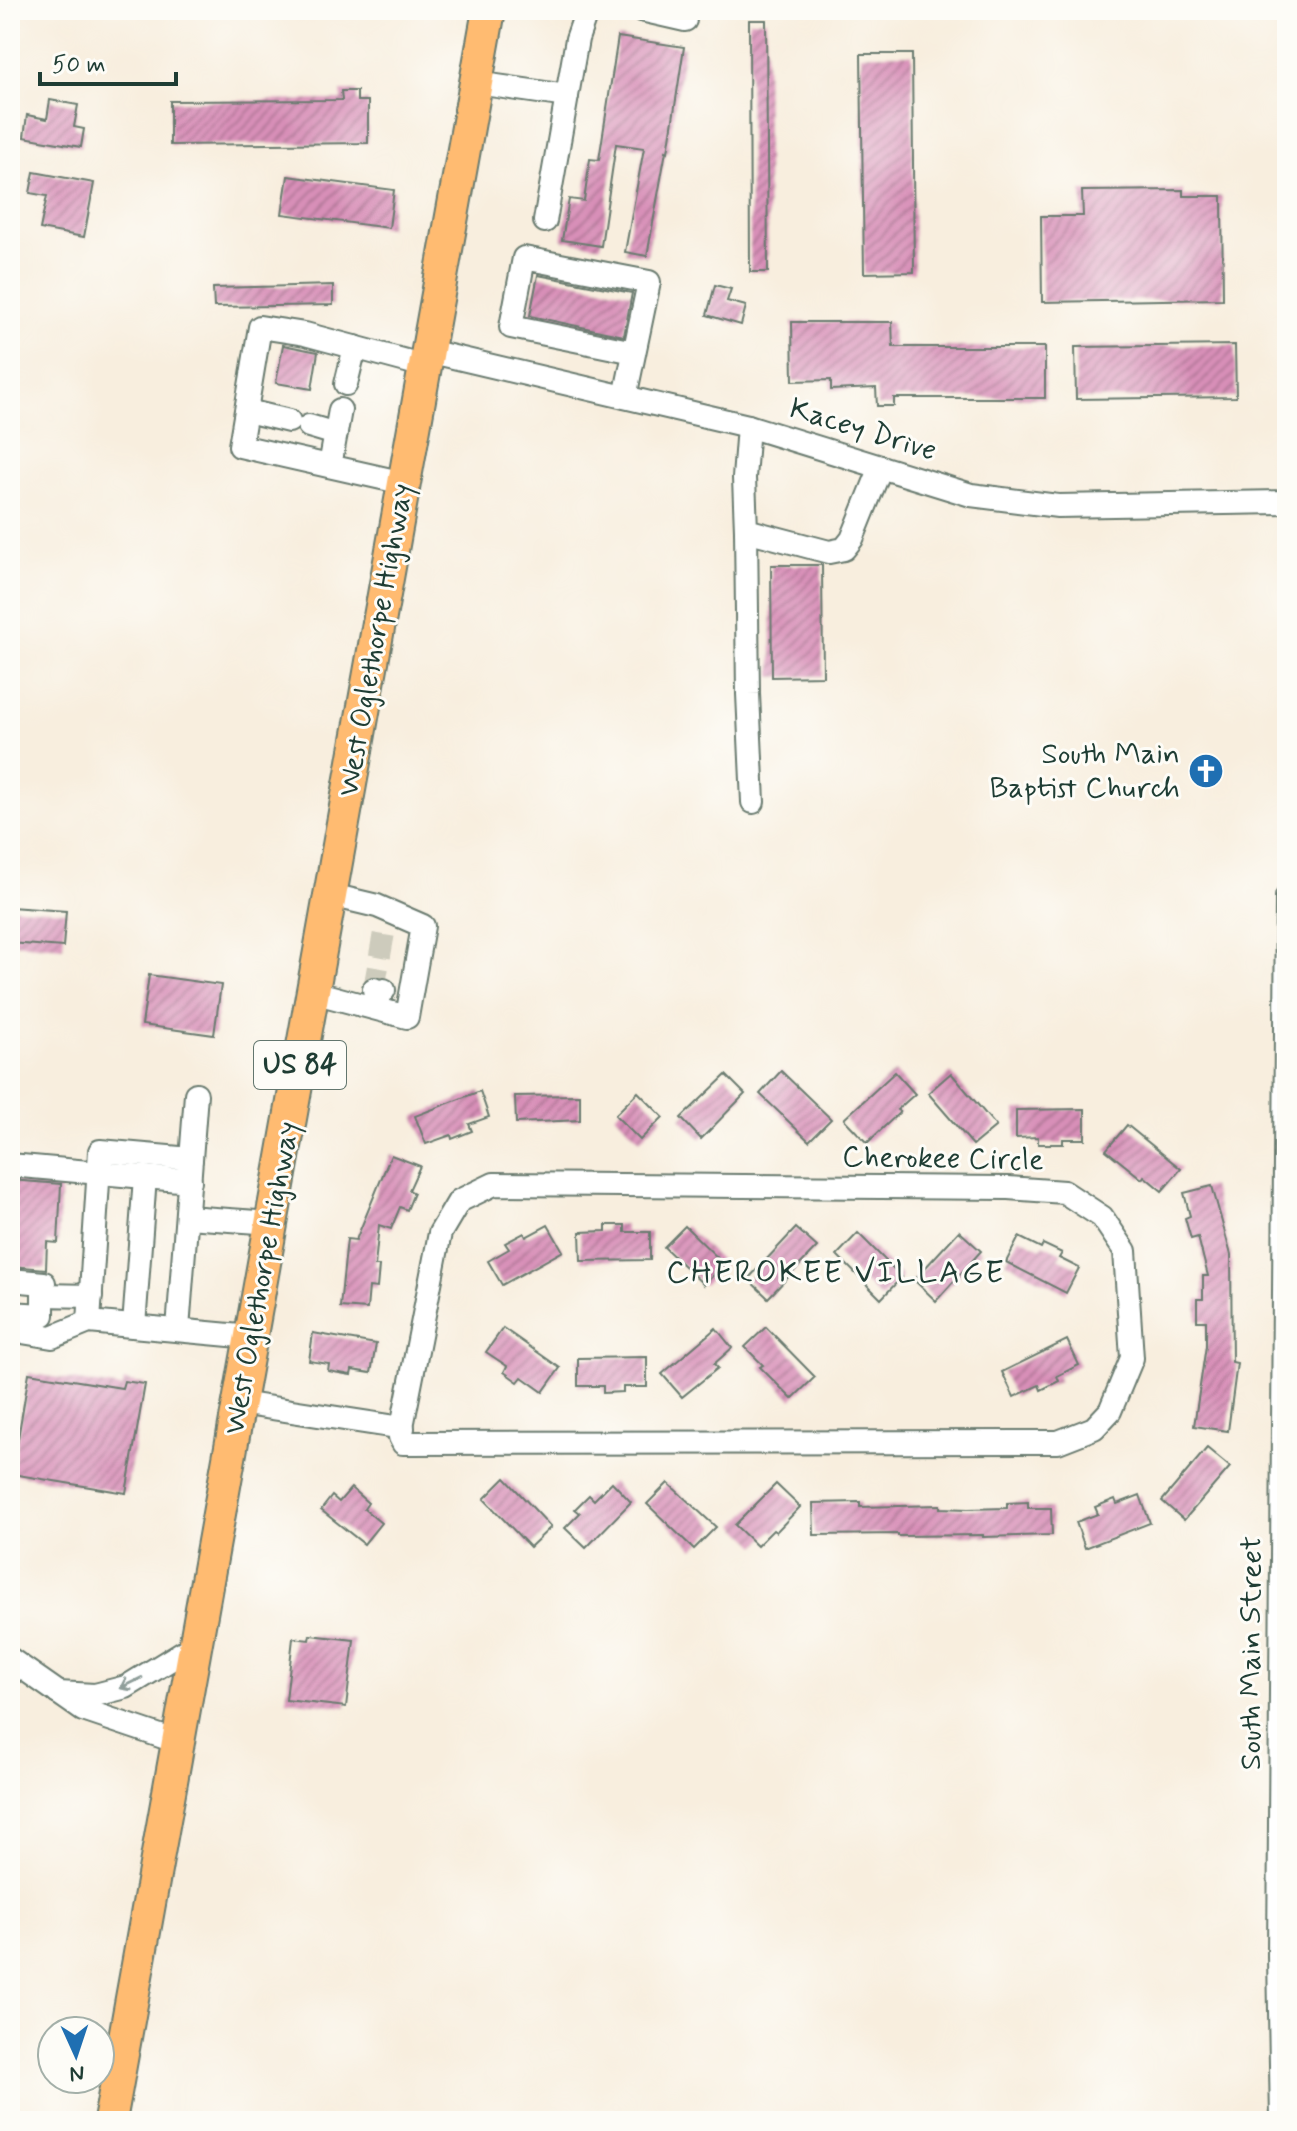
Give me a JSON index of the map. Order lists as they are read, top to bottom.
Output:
{
  "streets": {
    "highway": ["West Oglethorpe Highway", "US 84"],
    "street": ["Kacey Drive", "Cherokee Circle", "South Main Street"]
  },
  "crossings": [
    ["Kacey Drive", "West Oglethorpe Highway"],
    ["West Oglethorpe Highway", "Cherokee Circle"]
  ],
  "districts": ["CHEROKEE VILLAGE"],
  "places": {
    "church": ["South Main Baptist Church"]
  },
  "scale_bar": "50 m",
  "north": "bottom"
}
